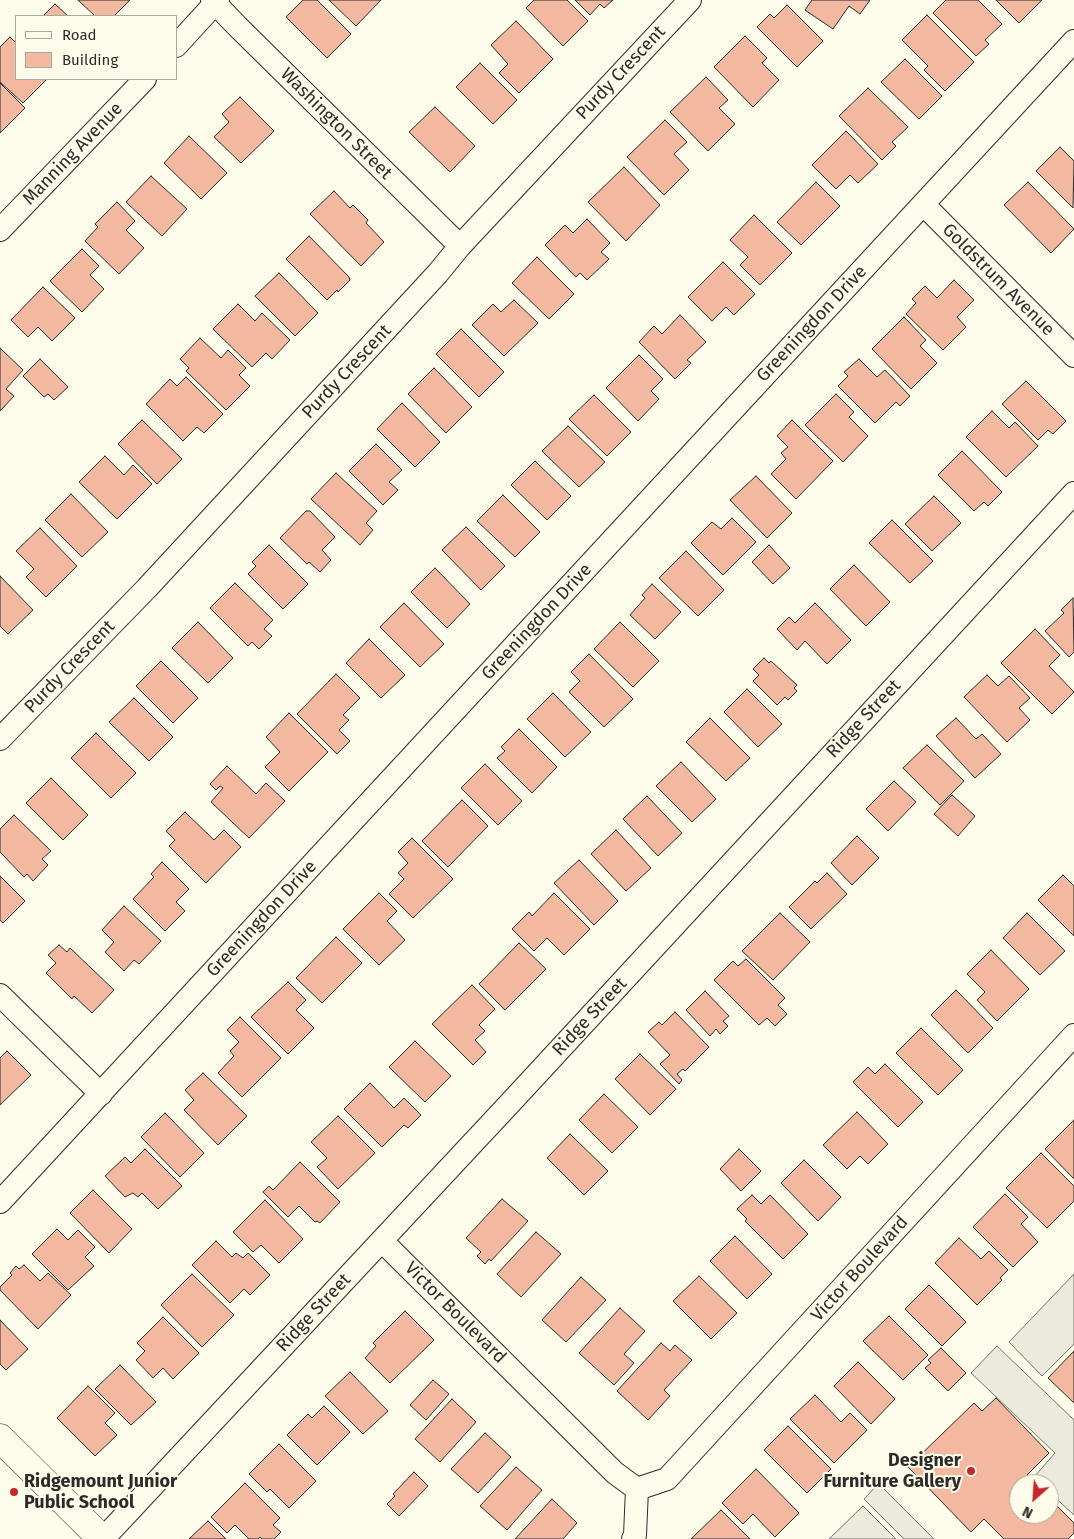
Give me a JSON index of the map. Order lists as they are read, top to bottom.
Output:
{
  "streets": {
    "street": [
      "Purdy Crescent",
      "Washington Street",
      "Manning Avenue",
      "Goldstrum Avenue",
      "Greeningdon Drive",
      "Ridge Street",
      "Victor Boulevard"
    ]
  },
  "crossings": [
    ["Purdy Crescent", "Washington Street"],
    ["Goldstrum Avenue", "Greeningdon Drive"],
    ["Ridge Street", "Victor Boulevard"]
  ],
  "places": ["Designer Furniture Gallery", "Ridgemount Junior Public School"],
  "legend": ["Road", "Building"],
  "north": "bottom left"
}
